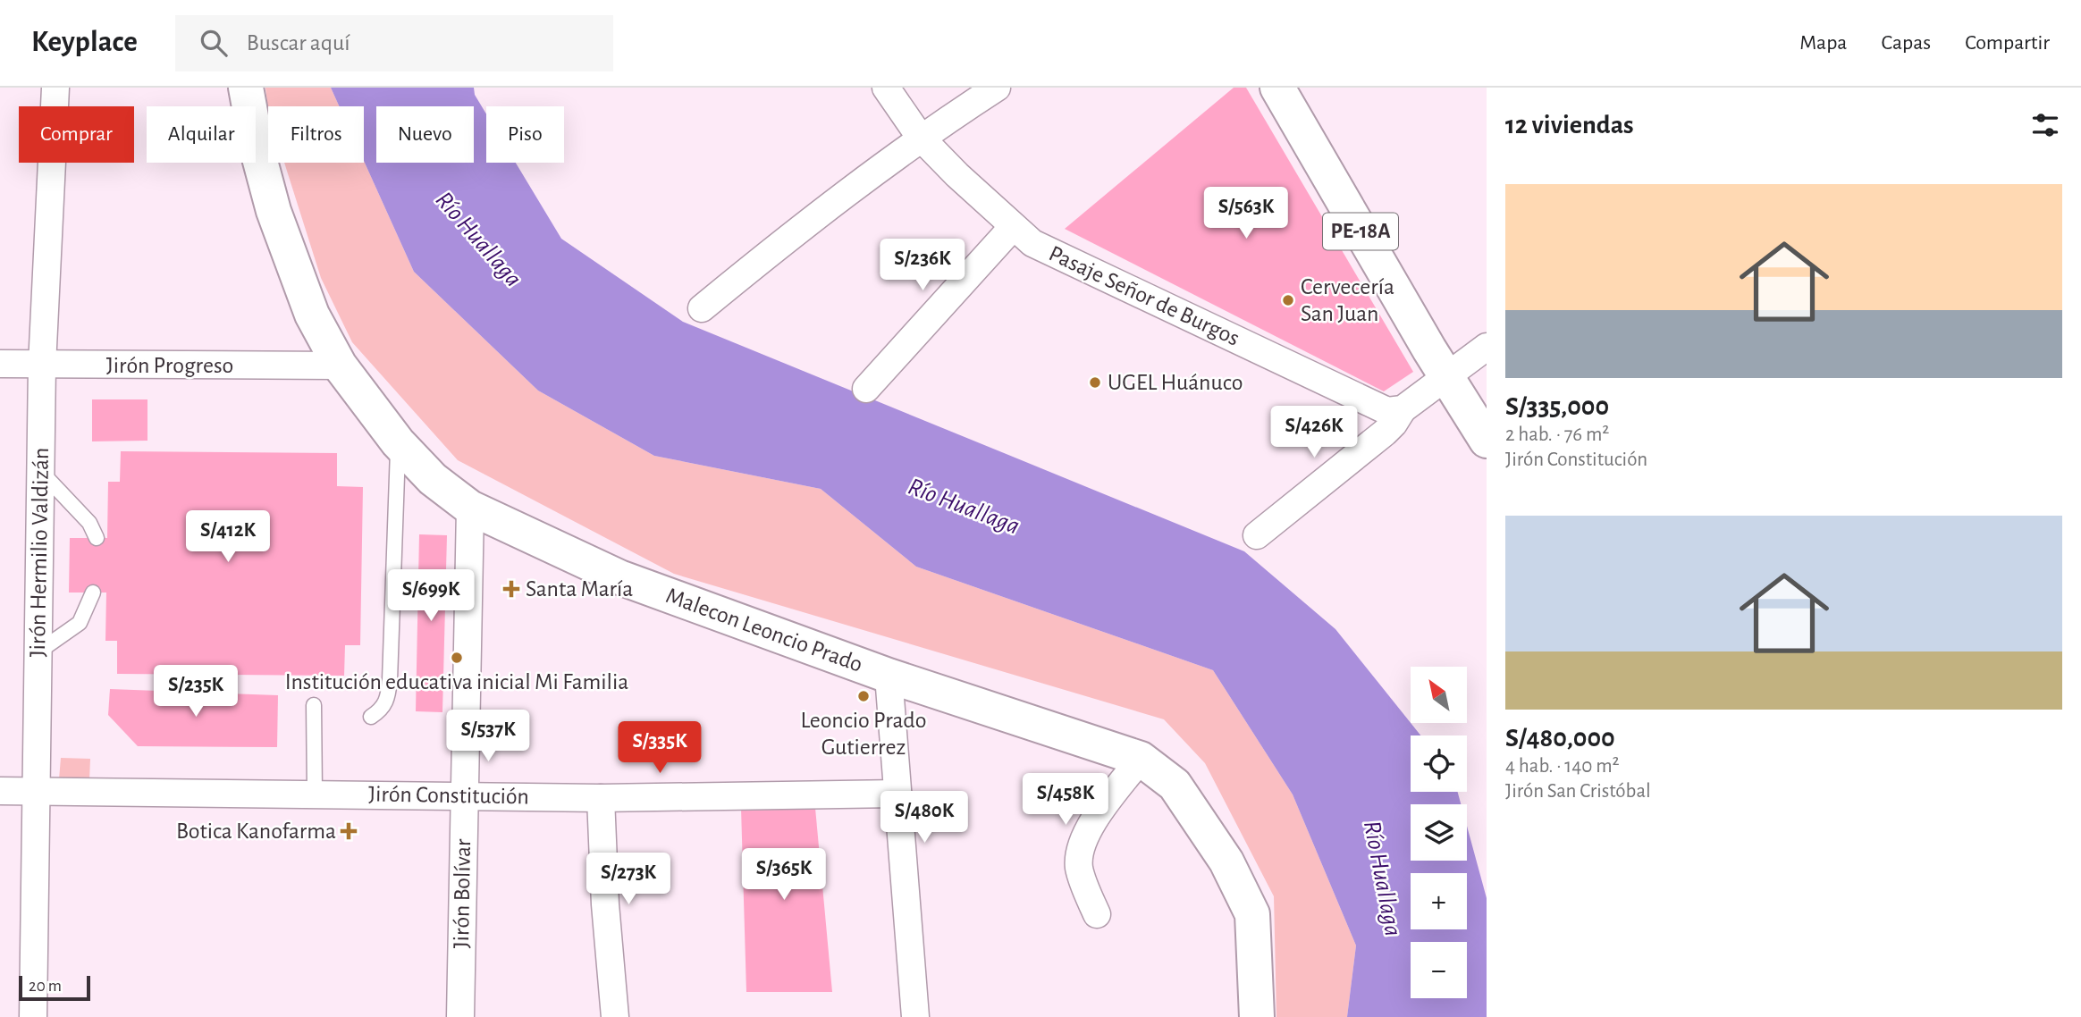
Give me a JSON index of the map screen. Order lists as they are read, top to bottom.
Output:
{
  "streets": {
    "main road": ["PE-18A", "Malecon Leoncio Prado"],
    "street": [
      "Pasaje Señor de Burgos",
      "Jirón Progreso",
      "Jirón Hermilio Valdizán",
      "Jirón Constitución",
      "Jirón Bolívar"
    ]
  },
  "crossings": [
    ["Jirón Progreso", "Jirón Hermilio Valdizán"],
    ["Jirón Progreso", "Malecon Leoncio Prado"],
    ["Jirón Hermilio Valdizán", "Jirón Constitución"],
    ["Malecon Leoncio Prado", "Jirón Bolívar"],
    ["Jirón Constitución", "Jirón Bolívar"]
  ],
  "water": ["Río Huallaga"],
  "places": {
    "other": [
      "Cervecería San Juan",
      "UGEL Huánuco",
      "Institución educativa inicial Mi Familia",
      "Leoncio Prado Gutierrez"
    ],
    "health": ["Santa María", "Botica Kanofarma"]
  },
  "scale_bar": "20 m",
  "north": "top left",
  "page": {
    "header": "Keyplace",
    "search": "Buscar aquí",
    "nav": ["Mapa", "Capas", "Compartir"],
    "heading": "12 viviendas",
    "chip": [
      "Comprar",
      "Alquilar",
      "Filtros",
      "Nuevo",
      "Piso"
    ],
    "list": [
      {
        "name": "S/335,000",
        "note": "2 hab. · 76 m² · Jirón Constitución"
      },
      {
        "name": "S/480,000",
        "note": "4 hab. · 140 m² · Jirón San Cristóbal"
      }
    ],
    "price": [
      "S/563K",
      "S/236K",
      "S/426K",
      "S/412K",
      "S/699K",
      "S/235K",
      "S/537K",
      "S/335K",
      "S/458K",
      "S/480K",
      "S/365K",
      "S/273K"
    ],
    "map_buttons": ["+", "−"],
    "scale": "20 m"
  }
}
